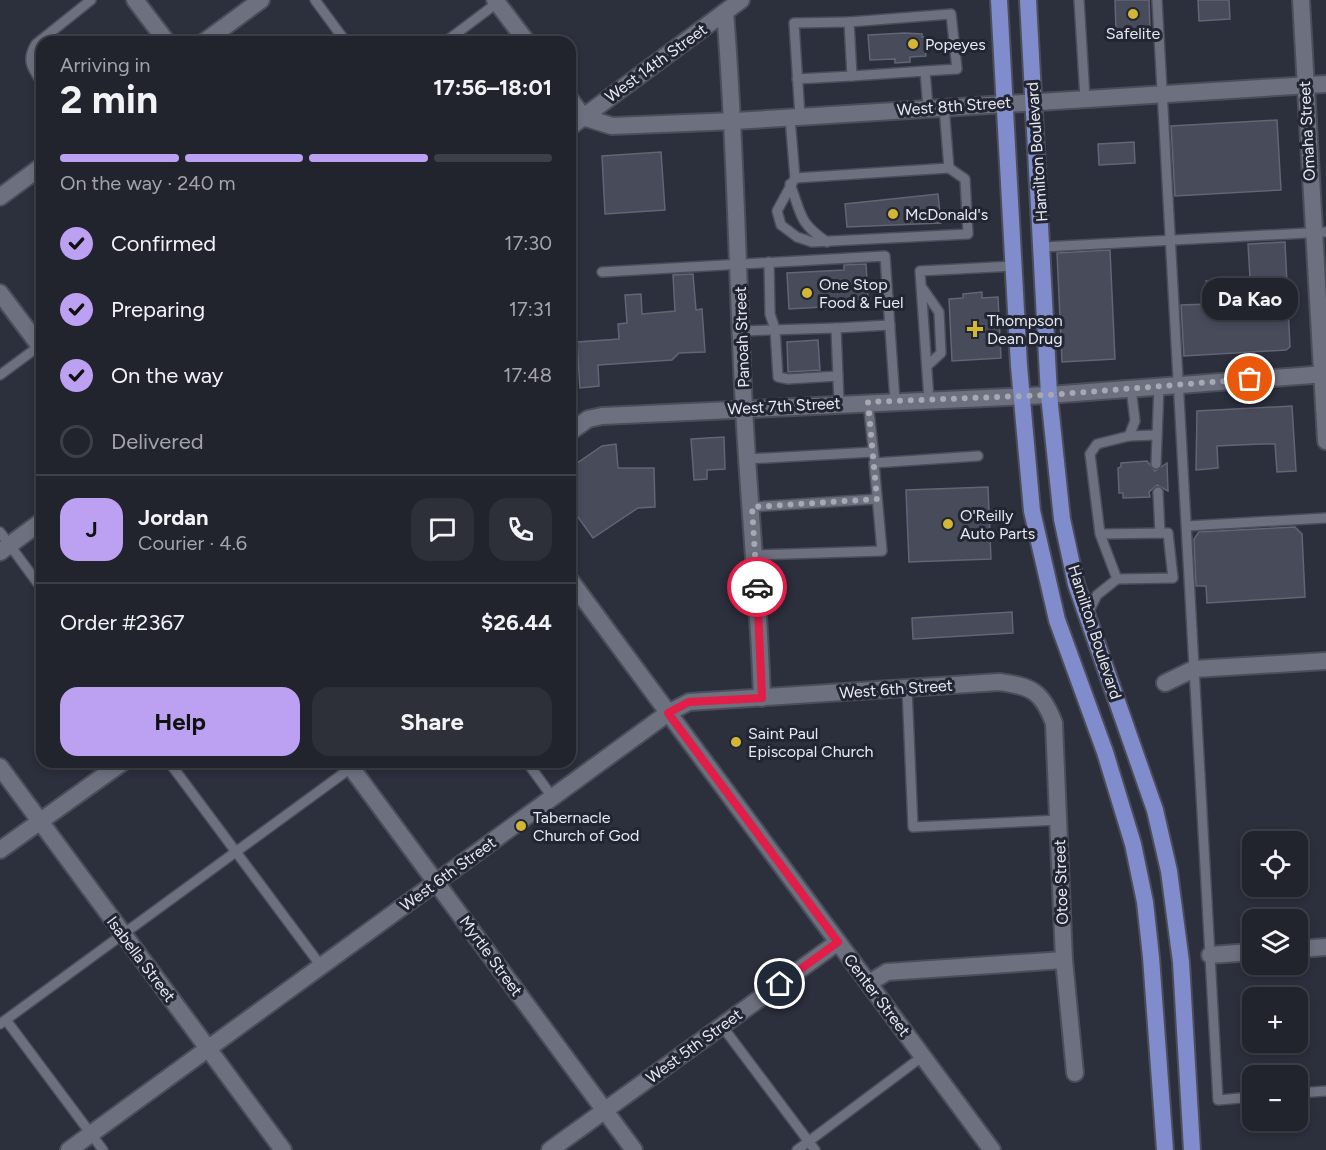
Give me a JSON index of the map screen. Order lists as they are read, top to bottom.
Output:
{
  "streets": {
    "main road": ["Hamilton Boulevard"],
    "street": [
      "West 14th Street",
      "West 8th Street",
      "Omaha Street",
      "Panoah Street",
      "West 7th Street",
      "West 6th Street",
      "Otoe Street",
      "Myrtle Street",
      "Isabella Street",
      "Center Street",
      "West 5th Street"
    ]
  },
  "crossings": [
    ["West 14th Street", "West 8th Street"],
    ["West 14th Street", "Panoah Street"],
    ["West 8th Street", "Omaha Street"],
    ["West 8th Street", "Hamilton Boulevard"],
    ["West 8th Street", "Panoah Street"],
    ["Omaha Street", "West 7th Street"],
    ["Hamilton Boulevard", "West 7th Street"],
    ["Panoah Street", "West 7th Street"],
    ["Panoah Street", "West 6th Street"],
    ["West 6th Street", "Otoe Street"],
    ["West 6th Street", "Myrtle Street"],
    ["West 6th Street", "Isabella Street"],
    ["West 6th Street", "Center Street"],
    ["Myrtle Street", "West 5th Street"],
    ["Center Street", "West 5th Street"]
  ],
  "places": {
    "other": [
      "Safelite",
      "Popeyes",
      "McDonald's",
      "One Stop Food & Fuel",
      "Da Kao",
      "O'Reilly Auto Parts",
      "Saint Paul Episcopal Church",
      "Tabernacle Church of God"
    ],
    "health": ["Thompson Dean Drug"]
  },
  "page": {
    "heading": ["2 min", "Arriving in", "17:56–18:01"],
    "panel": [
      "Jordan",
      "Courier · 4.6",
      "Order #2367",
      "$26.44"
    ],
    "bar": "On the way · 240 m",
    "list": [
      ["Confirmed", "17:30"],
      ["Preparing", "17:31"],
      ["On the way", "17:48"],
      "Delivered"
    ],
    "bubble": "Da Kao",
    "round": "J",
    "buttons": ["Help", "Share"],
    "map_buttons": ["+", "−"]
  }
}
